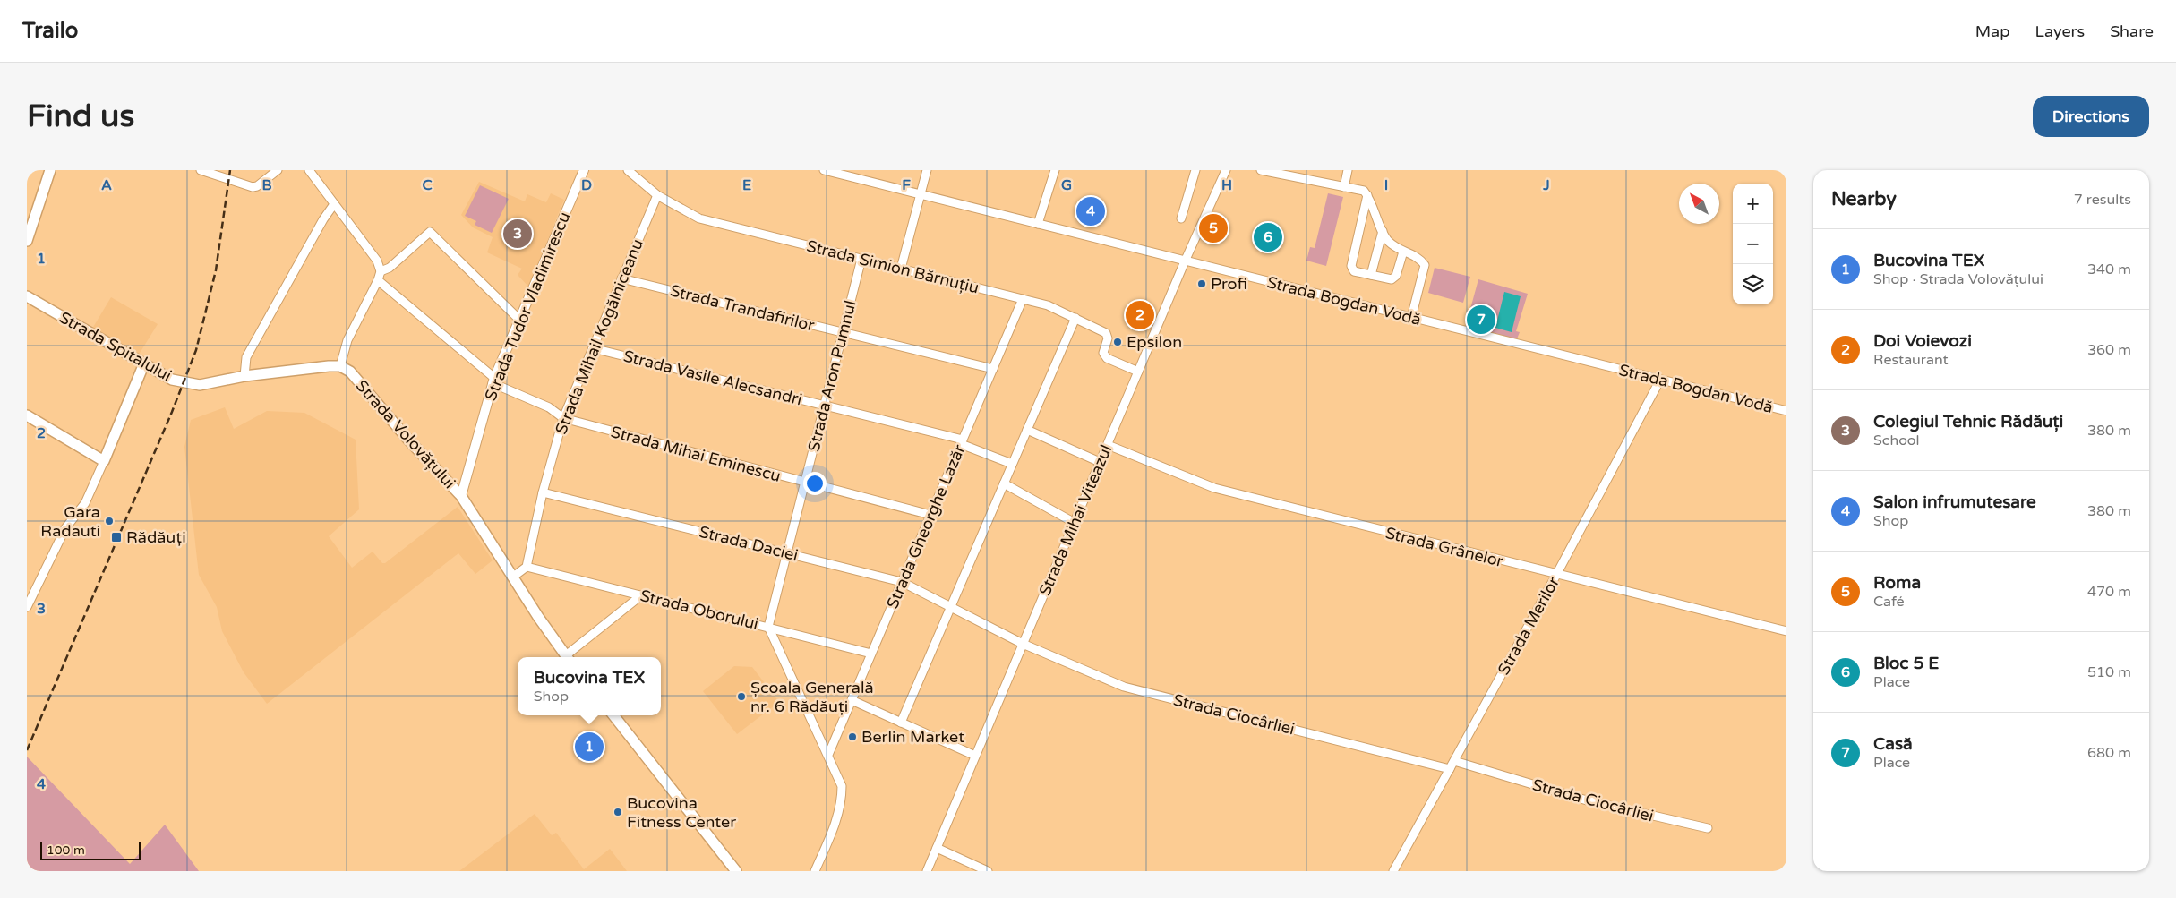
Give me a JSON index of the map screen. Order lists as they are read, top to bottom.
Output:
{
  "streets": {
    "main road": ["Strada Spitalului", "Strada Volovățului"],
    "street": [
      "Strada Simion Bărnuțiu",
      "Strada Bogdan Vodă",
      "Strada Tudor Vladimirescu",
      "Strada Trandafirilor",
      "Strada Mihail Kogălniceanu",
      "Strada Aron Pumnul",
      "Strada Vasile Alecsandri",
      "Strada Mihai Eminescu",
      "Strada Mihai Viteazul",
      "Strada Gheorghe Lazăr",
      "Strada Daciei",
      "Strada Grânelor",
      "Strada Oborului",
      "Strada Merilor",
      "Strada Ciocârliei"
    ]
  },
  "crossings": [
    ["Strada Simion Bărnuțiu", "Strada Mihail Kogălniceanu"],
    ["Strada Simion Bărnuțiu", "Strada Aron Pumnul"],
    ["Strada Simion Bărnuțiu", "Strada Mihai Viteazul"],
    ["Strada Simion Bărnuțiu", "Strada Gheorghe Lazăr"],
    ["Strada Bogdan Vodă", "Strada Mihai Viteazul"],
    ["Strada Bogdan Vodă", "Strada Merilor"],
    ["Strada Tudor Vladimirescu", "Strada Volovățului"],
    ["Strada Tudor Vladimirescu", "Strada Mihai Eminescu"],
    ["Strada Trandafirilor", "Strada Mihail Kogălniceanu"],
    ["Strada Trandafirilor", "Strada Aron Pumnul"],
    ["Strada Trandafirilor", "Strada Gheorghe Lazăr"],
    ["Strada Mihail Kogălniceanu", "Strada Vasile Alecsandri"],
    ["Strada Mihail Kogălniceanu", "Strada Mihai Eminescu"],
    ["Strada Mihail Kogălniceanu", "Strada Daciei"],
    ["Strada Mihail Kogălniceanu", "Strada Oborului"],
    ["Strada Spitalului", "Strada Volovățului"],
    ["Strada Aron Pumnul", "Strada Vasile Alecsandri"],
    ["Strada Aron Pumnul", "Strada Mihai Eminescu"],
    ["Strada Aron Pumnul", "Strada Daciei"],
    ["Strada Aron Pumnul", "Strada Oborului"],
    ["Strada Vasile Alecsandri", "Strada Gheorghe Lazăr"],
    ["Strada Mihai Eminescu", "Strada Gheorghe Lazăr"],
    ["Strada Mihai Viteazul", "Strada Grânelor"],
    ["Strada Mihai Viteazul", "Strada Ciocârliei"],
    ["Strada Gheorghe Lazăr", "Strada Daciei"],
    ["Strada Gheorghe Lazăr", "Strada Oborului"],
    ["Strada Daciei", "Strada Ciocârliei"],
    ["Strada Grânelor", "Strada Merilor"],
    ["Strada Merilor", "Strada Ciocârliei"]
  ],
  "places": {
    "other": [
      "Profi",
      "Epsilon",
      "Gara Radauti",
      "Școala Generală nr. 6 Rădăuți",
      "Berlin Market",
      "Bucovina Fitness Center"
    ],
    "transit": ["Rădăuți"]
  },
  "scale_bar": "100 m",
  "north": "top left",
  "page": {
    "header": "Trailo",
    "nav": ["Map", "Layers", "Share"],
    "buttons": "Directions",
    "title": "Find us",
    "heading": ["Nearby", "7 results"],
    "map_buttons": ["+", "−"],
    "pins": [
      "4",
      "5",
      "3",
      "6",
      "2",
      "7",
      "1"
    ],
    "list": [
      {
        "mark": "1",
        "name": "Bucovina TEX",
        "note": "Shop · Strada Volovățului",
        "value": "340 m"
      },
      {
        "mark": "2",
        "name": "Doi Voievozi",
        "note": "Restaurant",
        "value": "360 m"
      },
      {
        "mark": "3",
        "name": "Colegiul Tehnic Rădăuți",
        "note": "School",
        "value": "380 m"
      },
      {
        "mark": "4",
        "name": "Salon infrumutesare",
        "note": "Shop",
        "value": "380 m"
      },
      {
        "mark": "5",
        "name": "Roma",
        "note": "Café",
        "value": "470 m"
      },
      {
        "mark": "6",
        "name": "Bloc 5 E",
        "note": "Place",
        "value": "510 m"
      },
      {
        "mark": "7",
        "name": "Casă",
        "note": "Place",
        "value": "680 m"
      }
    ],
    "popup": ["Bucovina TEX", "Shop"],
    "scale": "100 m"
  },
  "grid": {
    "columns": [
      "A",
      "B",
      "C",
      "D",
      "E",
      "F",
      "G",
      "H",
      "I",
      "J"
    ],
    "rows": [
      "1",
      "2",
      "3",
      "4"
    ]
  }
}
